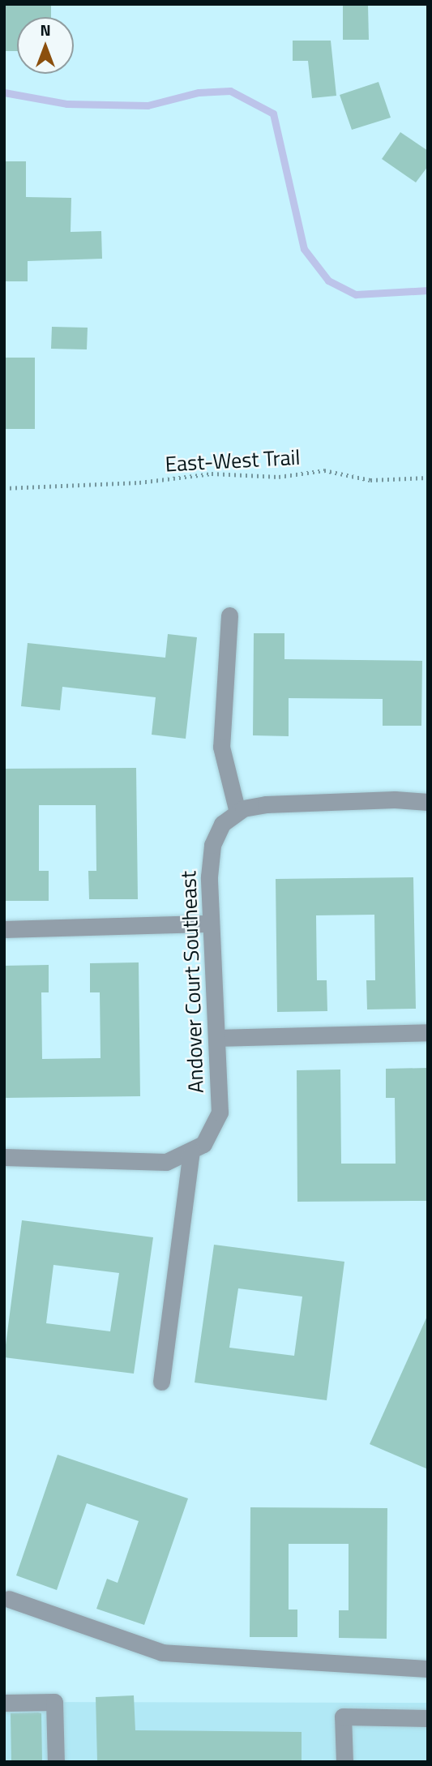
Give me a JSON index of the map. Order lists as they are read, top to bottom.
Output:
{
  "streets": {
    "street": ["Andover Court Southeast"],
    "path": ["East-West Trail"]
  },
  "north": "top"
}
